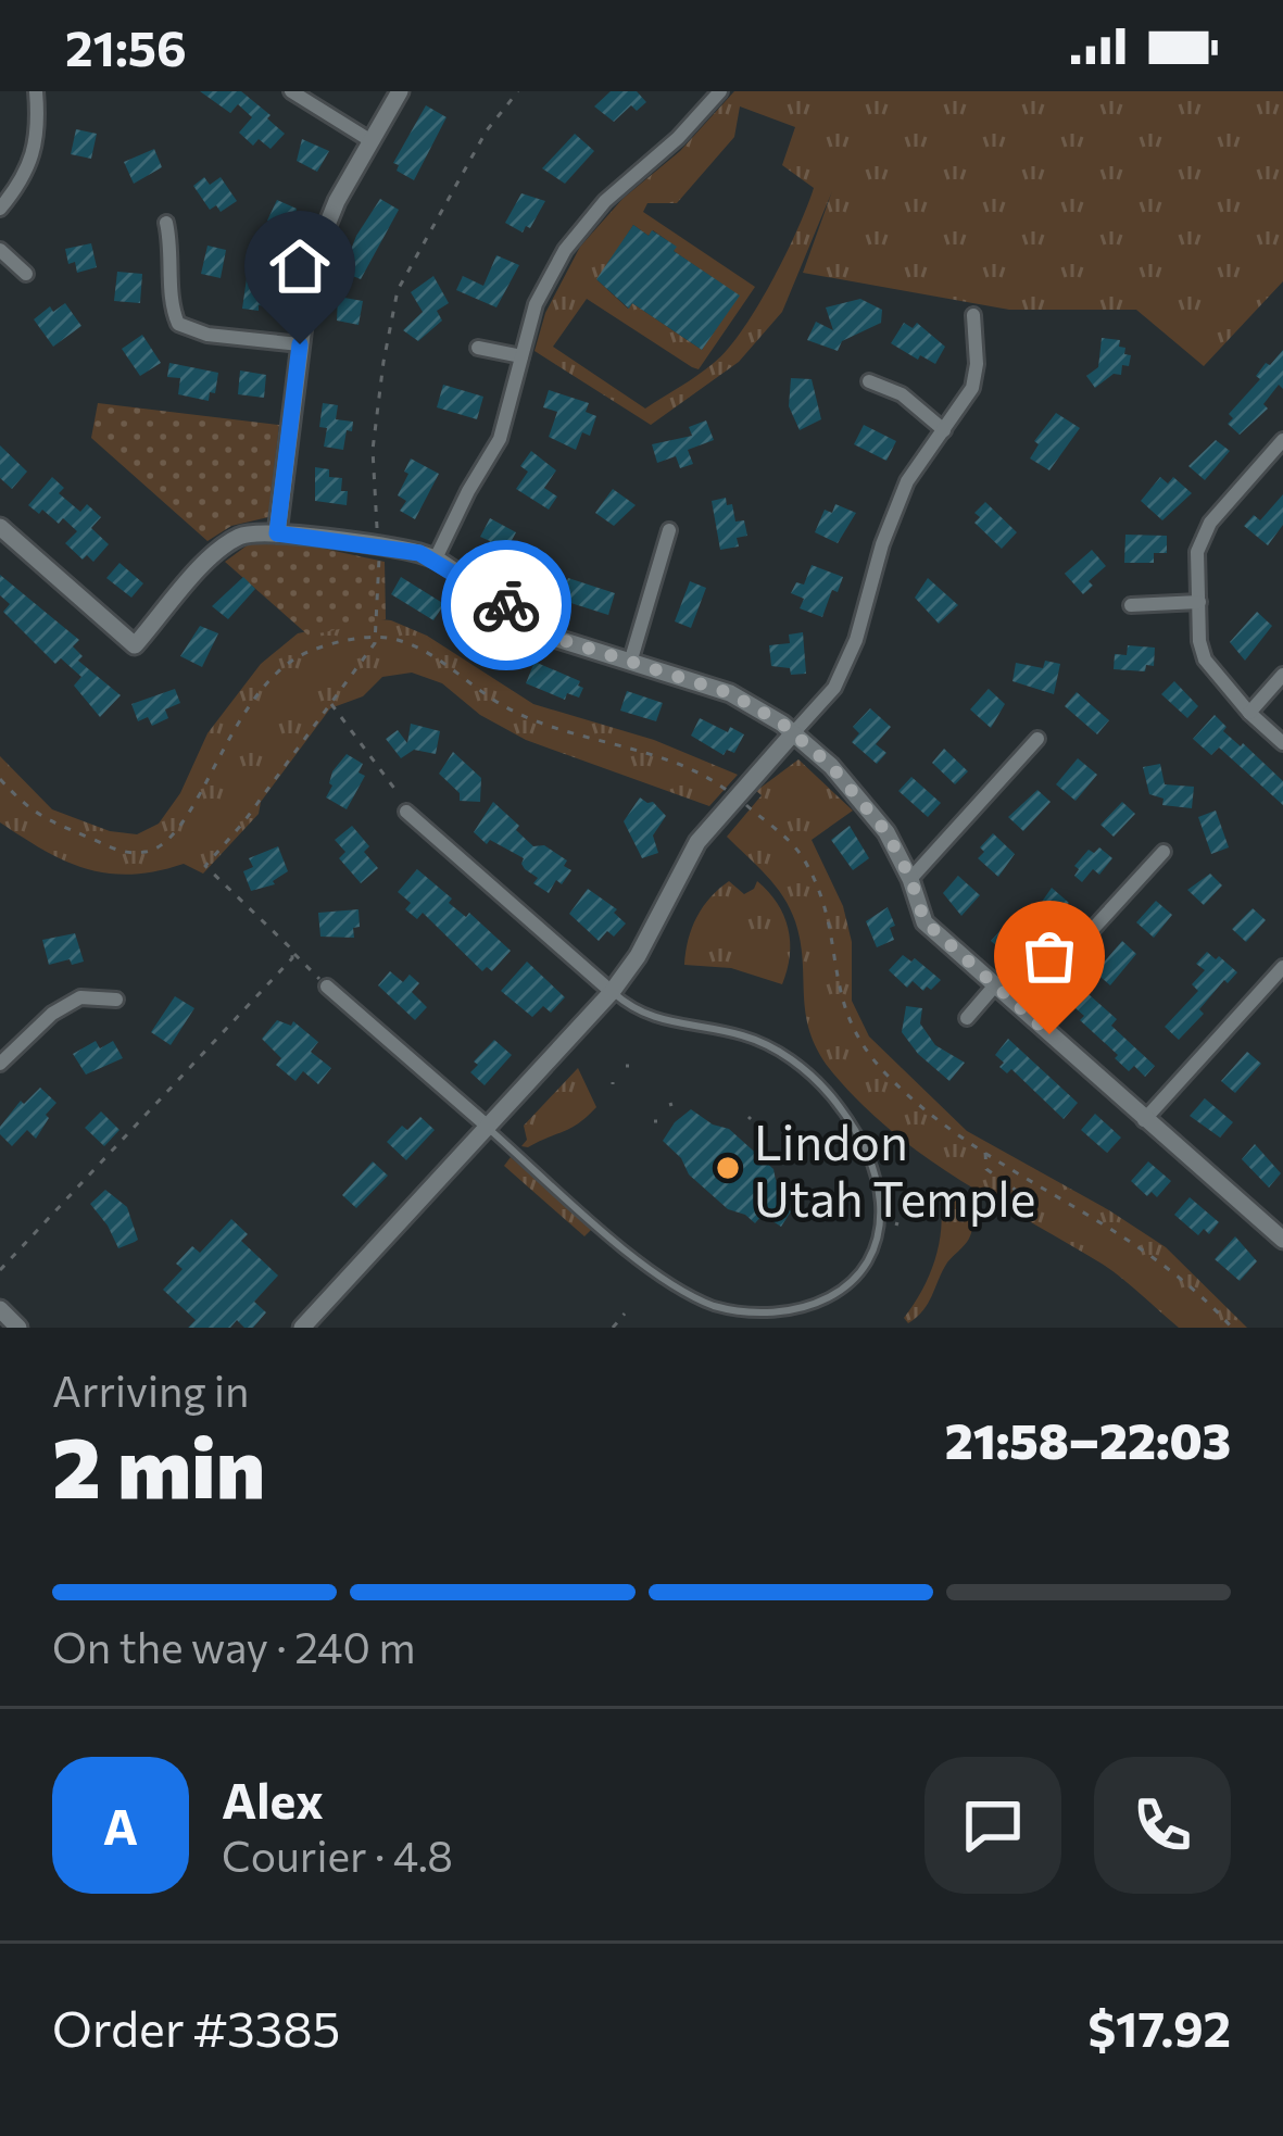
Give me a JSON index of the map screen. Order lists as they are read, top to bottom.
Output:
{
  "places": ["Lindon Utah Temple"],
  "page": {
    "status": "21:56",
    "heading": ["2 min", "Arriving in", "21:58–22:03"],
    "panel": [
      "Alex",
      "Courier · 4.8",
      "Order #3385",
      "$17.92"
    ],
    "bar": "On the way · 240 m",
    "round": "A"
  }
}
